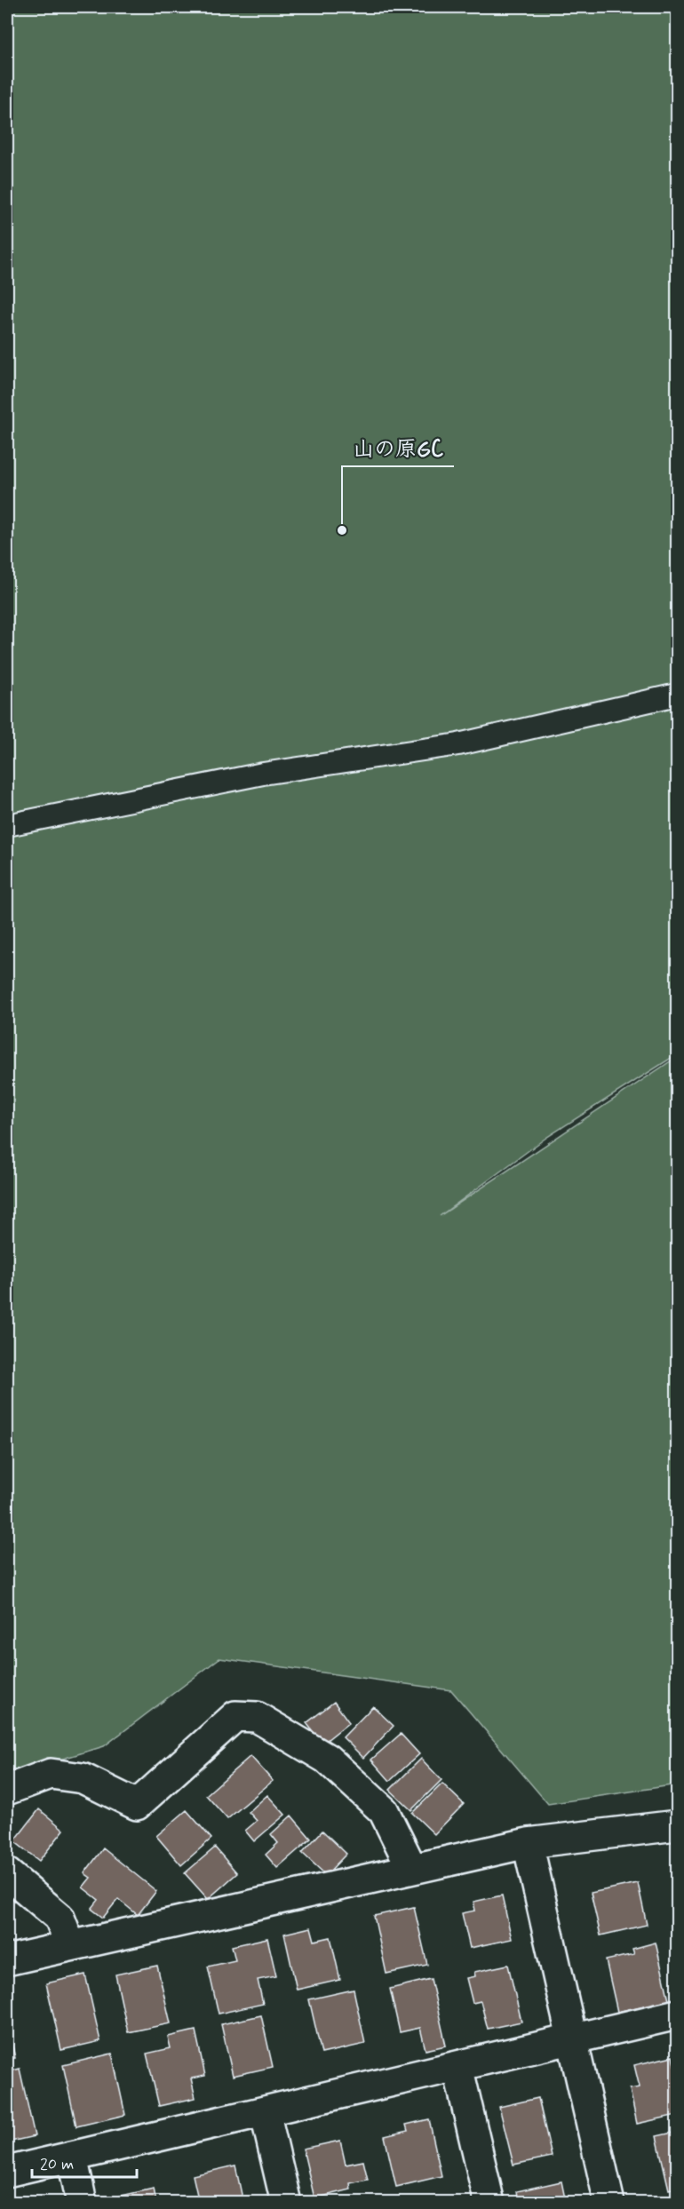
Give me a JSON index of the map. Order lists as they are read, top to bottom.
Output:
{
  "places": ["山の原GC"],
  "scale_bar": "20 m"
}
